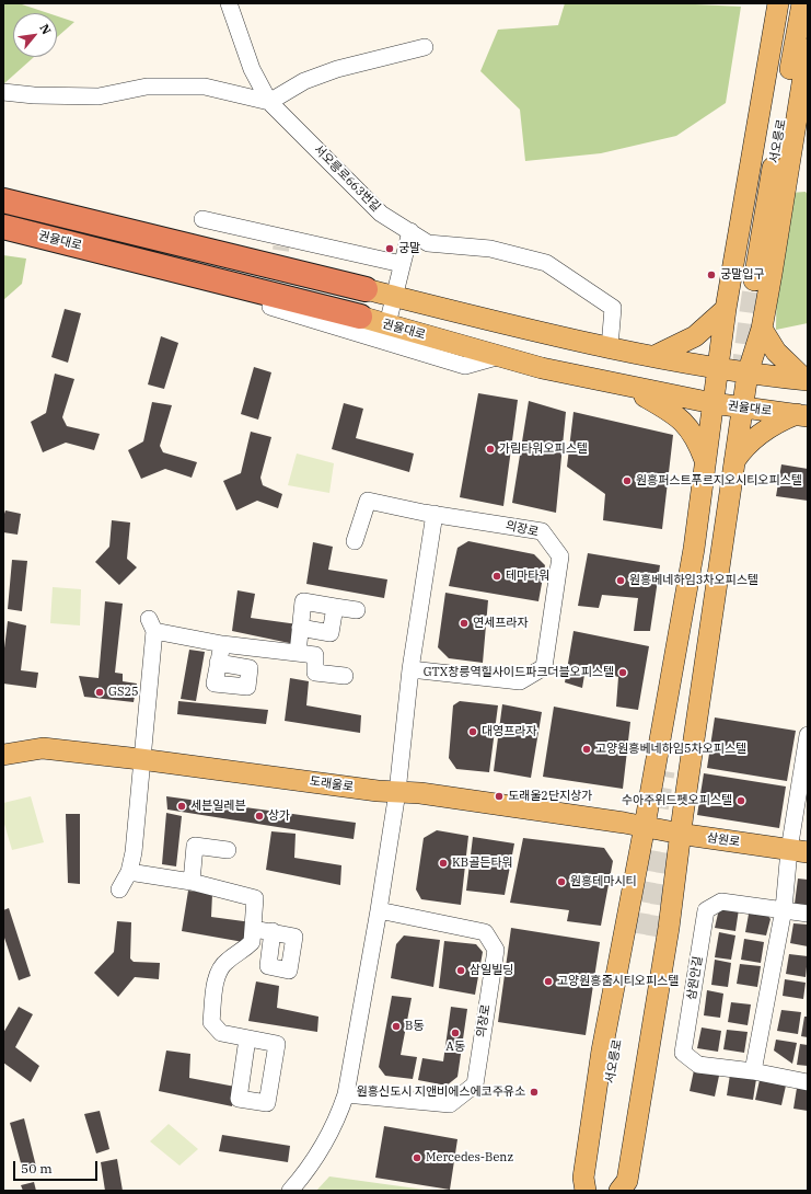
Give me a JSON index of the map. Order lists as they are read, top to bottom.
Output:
{
  "streets": {
    "highway": ["권율대로"],
    "main road": ["서오릉로", "도래울로", "삼원로"],
    "street": ["서오릉로663번길", "의장로", "삼원안길"]
  },
  "crossings": [
    ["도래울로", "삼원로"]
  ],
  "places": [
    "궁말",
    "궁말입구",
    "가림타워오피스텔",
    "원흥퍼스트푸르지오시티오피스텔",
    "테마타워",
    "원흥베네하임3차오피스텔",
    "연세프라자",
    "GTX창릉역힐사이드파크더블오피스텔",
    "GS25",
    "대영프라자",
    "고양원흥베네하임5차오피스텔",
    "도래울2단지상가",
    "수아주위드펫오피스텔",
    "세븐일레븐",
    "상가",
    "KB골든타워",
    "원흥테마시티",
    "삼일빌딩",
    "고양원흥줌시티오피스텔",
    "B동",
    "A동",
    "원흥신도시 지앤비에스에코주유소",
    "Mercedes-Benz"
  ],
  "scale_bar": "50 m",
  "north": "top right"
}
